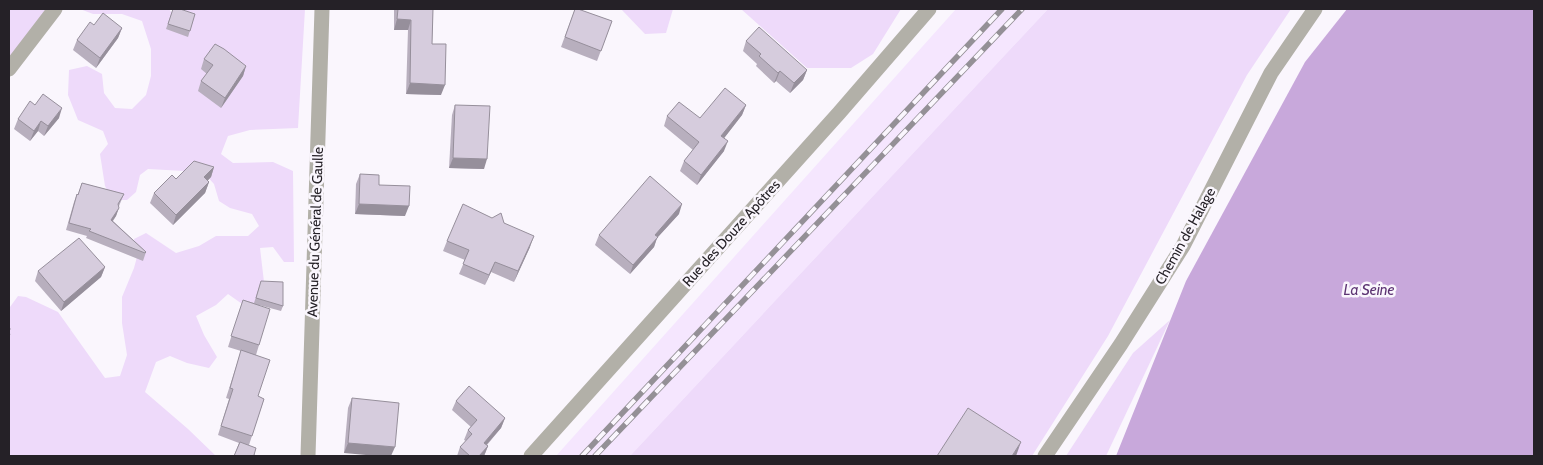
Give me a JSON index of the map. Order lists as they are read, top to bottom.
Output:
{
  "streets": {
    "street": ["Avenue du Général de Gaulle", "Rue des Douze Apôtres", "Chemin de Halage"]
  },
  "water": ["La Seine"]
}
